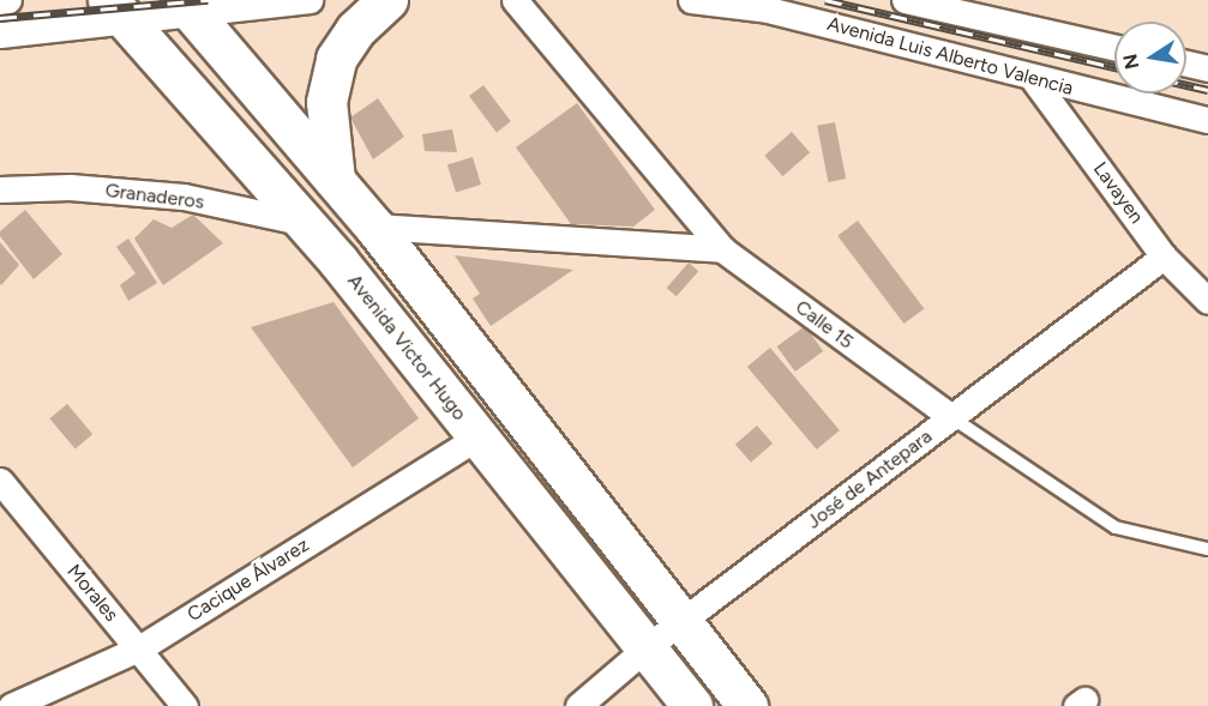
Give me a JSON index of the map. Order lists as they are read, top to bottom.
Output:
{
  "streets": {
    "main road": ["Avenida Victor Hugo"],
    "street": [
      "Avenida Luis Alberto Valencia",
      "Lavayen",
      "Granaderos",
      "Calle 15",
      "José de Antepara",
      "Cacique Álvarez",
      "Morales"
    ]
  },
  "crossings": [
    ["Avenida Luis Alberto Valencia", "Lavayen"],
    ["Lavayen", "José de Antepara"],
    ["Granaderos", "Avenida Victor Hugo"],
    ["Calle 15", "José de Antepara"],
    ["Avenida Victor Hugo", "José de Antepara"],
    ["Avenida Victor Hugo", "Cacique Álvarez"],
    ["Cacique Álvarez", "Morales"]
  ],
  "north": "left"
}
